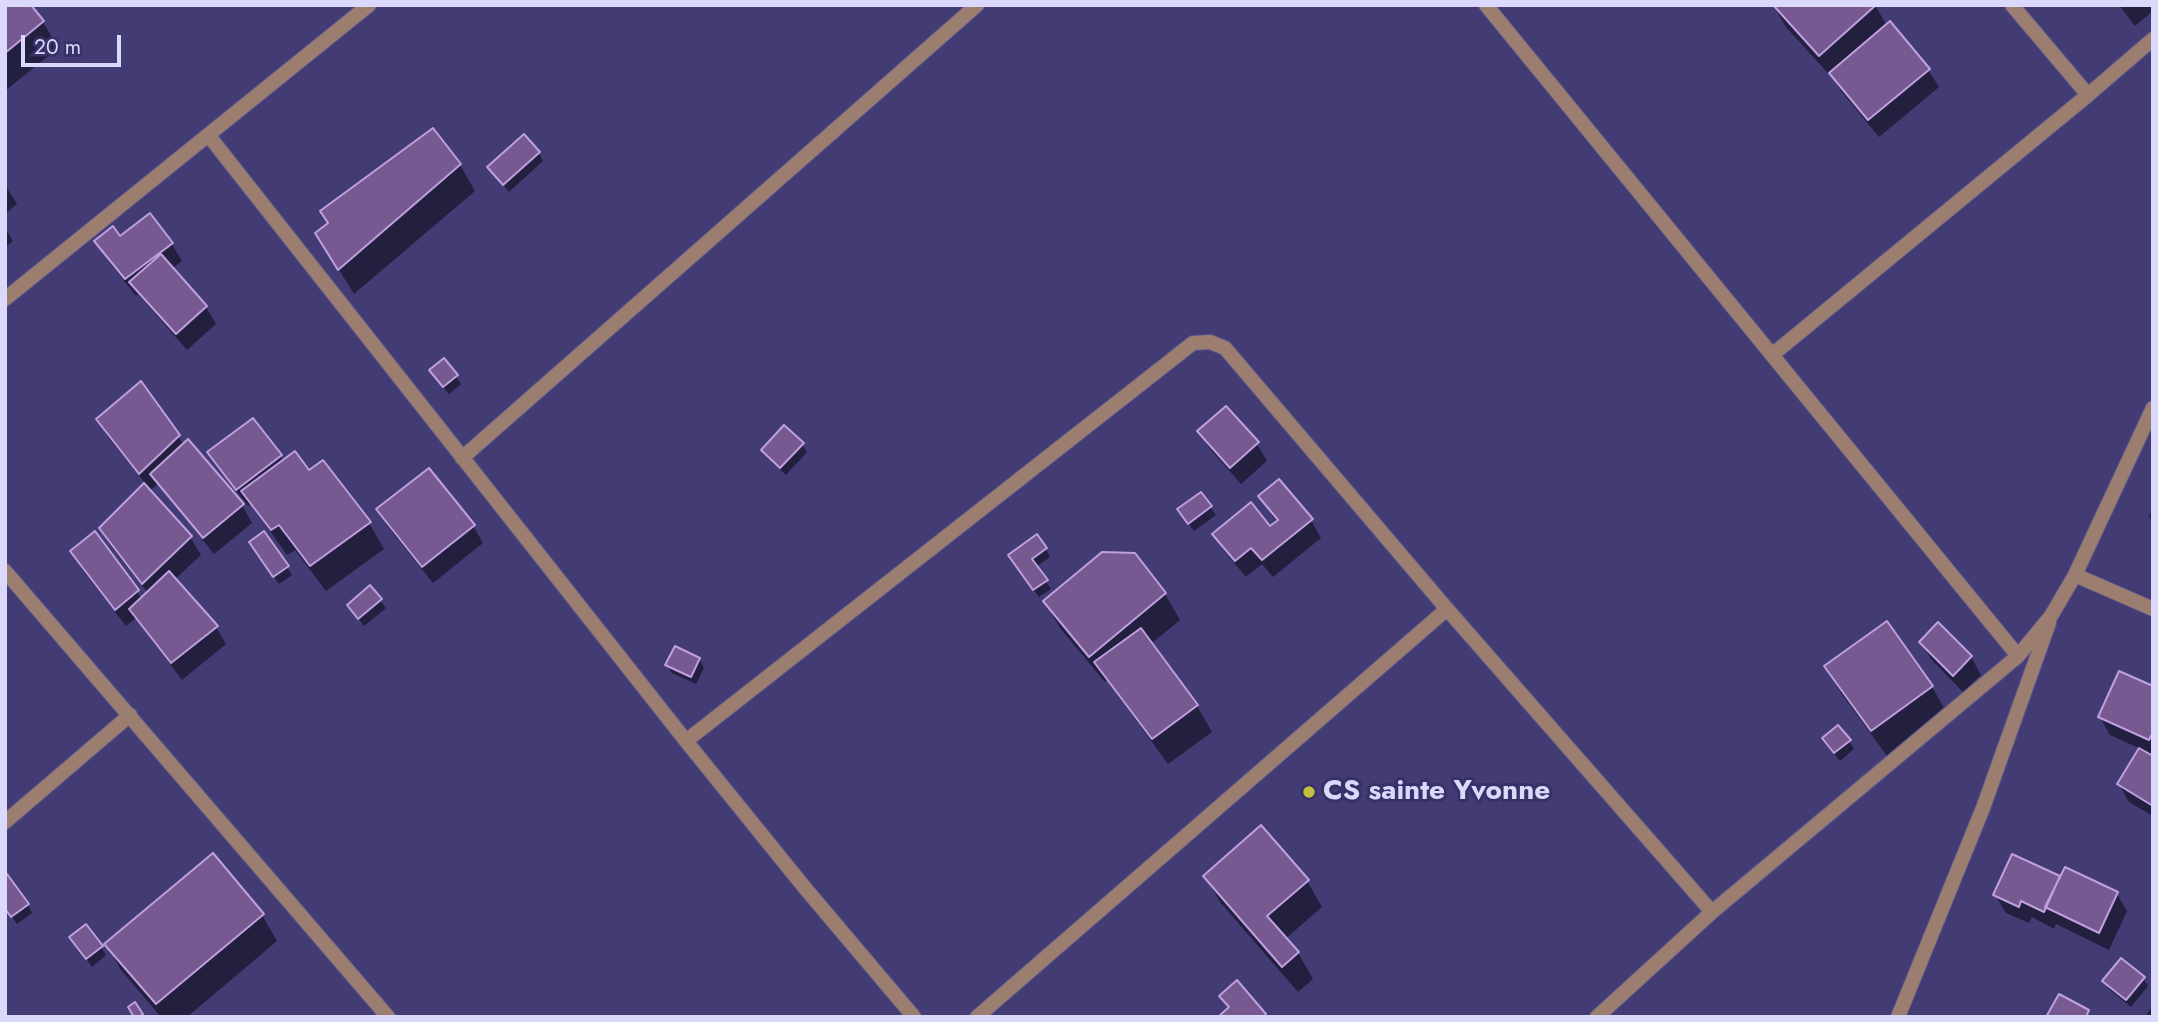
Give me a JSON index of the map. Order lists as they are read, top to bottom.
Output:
{
  "places": ["CS sainte Yvonne"],
  "scale_bar": "20 m"
}
